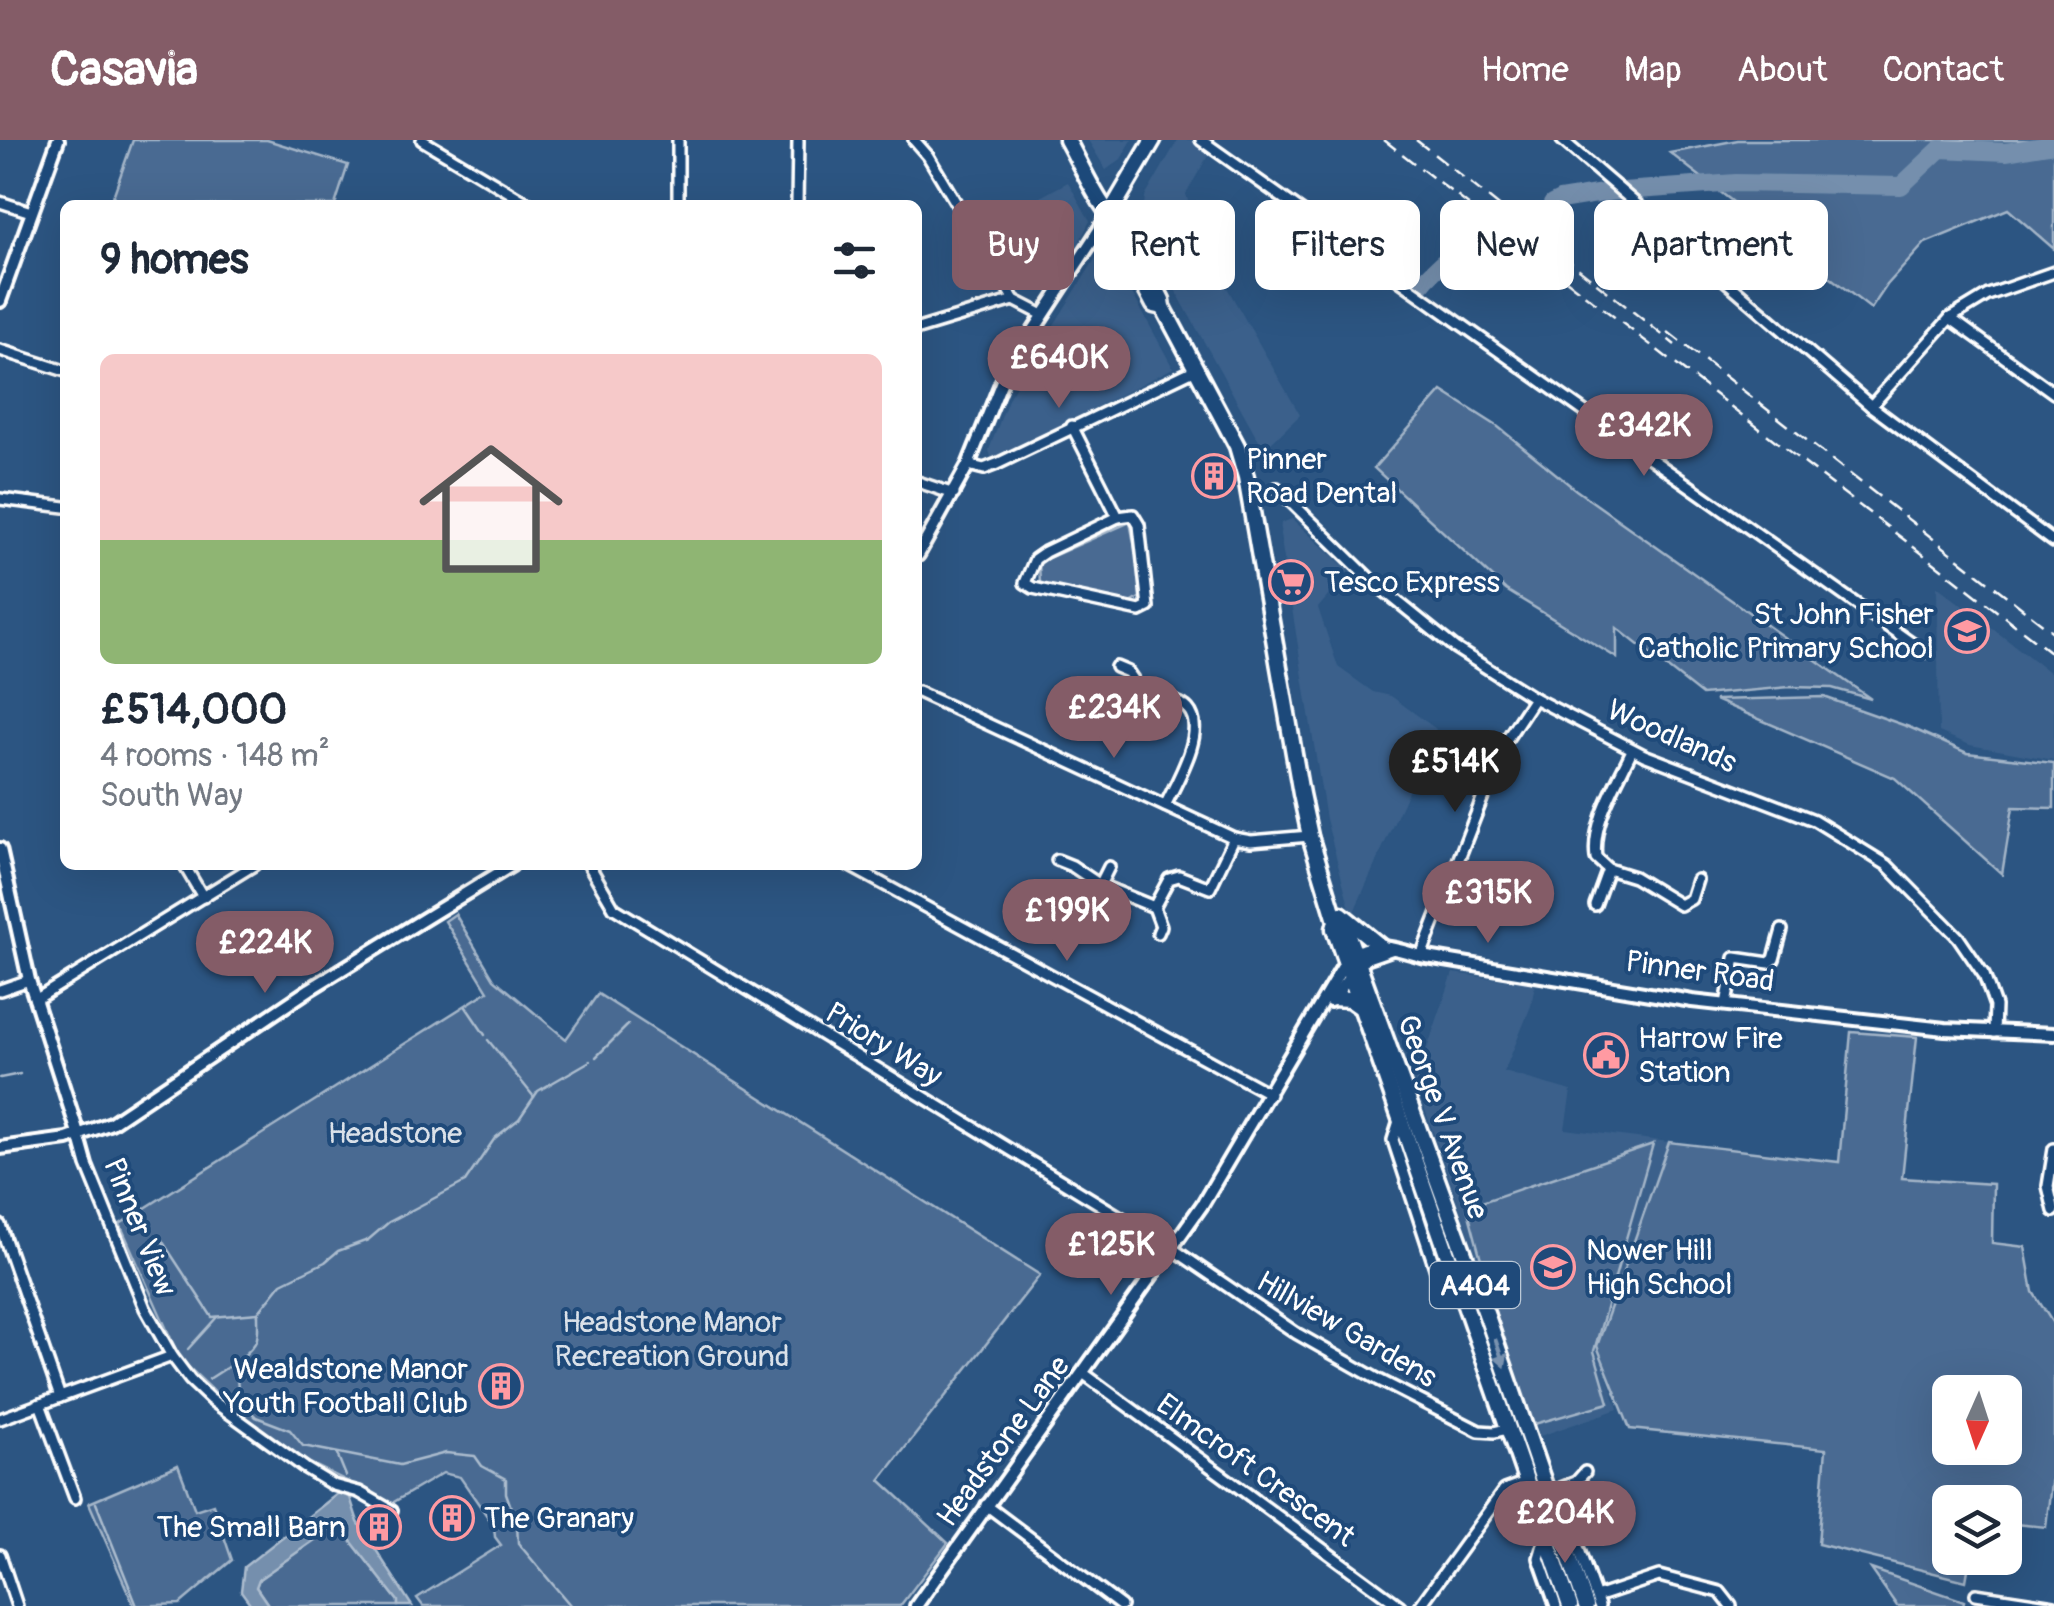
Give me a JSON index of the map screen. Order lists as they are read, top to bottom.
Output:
{
  "streets": {
    "main road": ["George V Avenue", "A404"],
    "street": [
      "Woodlands",
      "Pinner Road",
      "Priory Way",
      "Pinner View",
      "Hillview Gardens",
      "Headstone Lane",
      "Elmcroft Crescent"
    ]
  },
  "crossings": [
    ["Woodlands", "Pinner Road"],
    ["Priory Way", "Hillview Gardens"],
    ["Priory Way", "Headstone Lane"],
    ["George V Avenue", "A404"],
    ["George V Avenue", "Hillview Gardens"],
    ["George V Avenue", "Headstone Lane"],
    ["A404", "Headstone Lane"],
    ["Hillview Gardens", "Headstone Lane"],
    ["Headstone Lane", "Elmcroft Crescent"]
  ],
  "parks": ["Headstone", "Headstone Manor Recreation Ground"],
  "places": {
    "building": [
      "Pinner Road Dental",
      "Wealdstone Manor Youth Football Club",
      "The Granary",
      "The Small Barn"
    ],
    "supermarket": ["Tesco Express"],
    "school or university": ["St John Fisher Catholic Primary School", "Nower Hill High School"],
    "public building": ["Harrow Fire Station"]
  },
  "north": "bottom",
  "page": {
    "header": "Casavia",
    "nav": [
      "Home",
      "Map",
      "About",
      "Contact"
    ],
    "chip": [
      "Buy",
      "Rent",
      "Filters",
      "New",
      "Apartment"
    ],
    "heading": "9 homes",
    "list": [
      {
        "name": "£514,000",
        "note": "4 rooms · 148 m² · South Way"
      }
    ],
    "price": [
      "£640K",
      "£342K",
      "£234K",
      "£514K",
      "£315K",
      "£199K",
      "£224K",
      "£125K",
      "£204K"
    ]
  }
}
